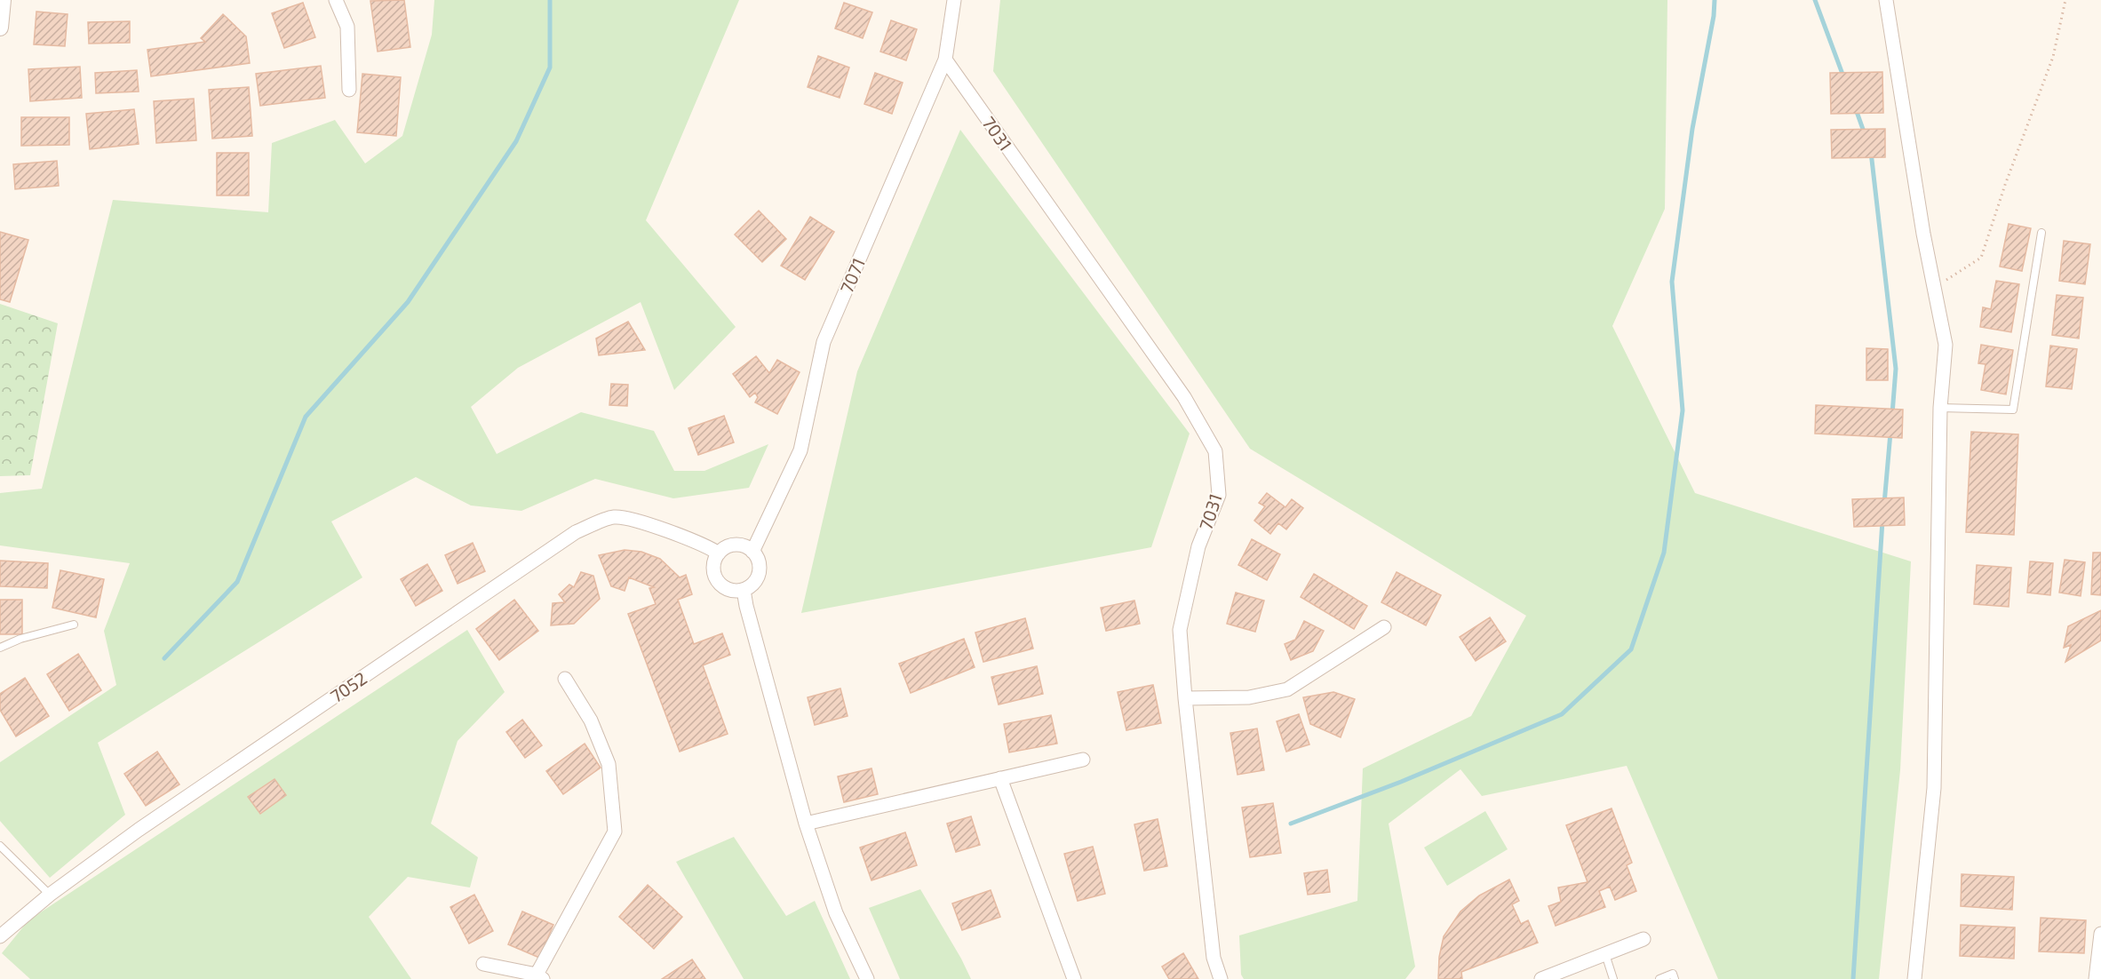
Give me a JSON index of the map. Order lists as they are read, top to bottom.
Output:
{
  "streets": {
    "street": ["7031", "7071", "7052"]
  },
  "crossings": [
    ["7031", "7071"],
    ["7071", "7052"]
  ]
}
